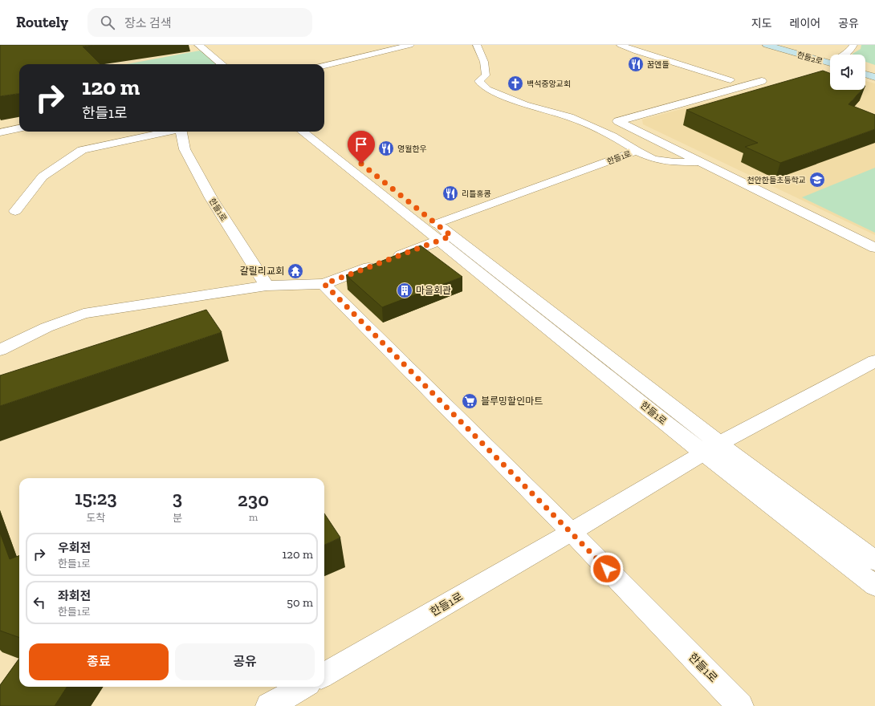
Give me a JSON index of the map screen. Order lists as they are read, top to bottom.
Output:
{
  "streets": {
    "street": ["한들2로", "한들1로"]
  },
  "places": {
    "restaurant": ["꿈엔들", "영월한우", "리틀홍콩"],
    "church": ["백석중앙교회"],
    "school or university": ["천안한들초등학교"],
    "temple": ["갈릴리교회"],
    "building": ["마을회관"],
    "supermarket": ["블루밍할인마트"]
  },
  "page": {
    "header": "Routely",
    "search": "장소 검색",
    "nav": ["지도", "레이어", "공유"],
    "turn": ["120 m", "한들1로"],
    "eta": [
      "15:23",
      "도착",
      "3",
      "분",
      "230",
      "m"
    ],
    "list": [
      {
        "name": "우회전",
        "note": "한들1로",
        "value": "120 m"
      },
      {
        "name": "좌회전",
        "note": "한들1로",
        "value": "50 m"
      }
    ],
    "buttons": ["종료", "공유"]
  }
}
